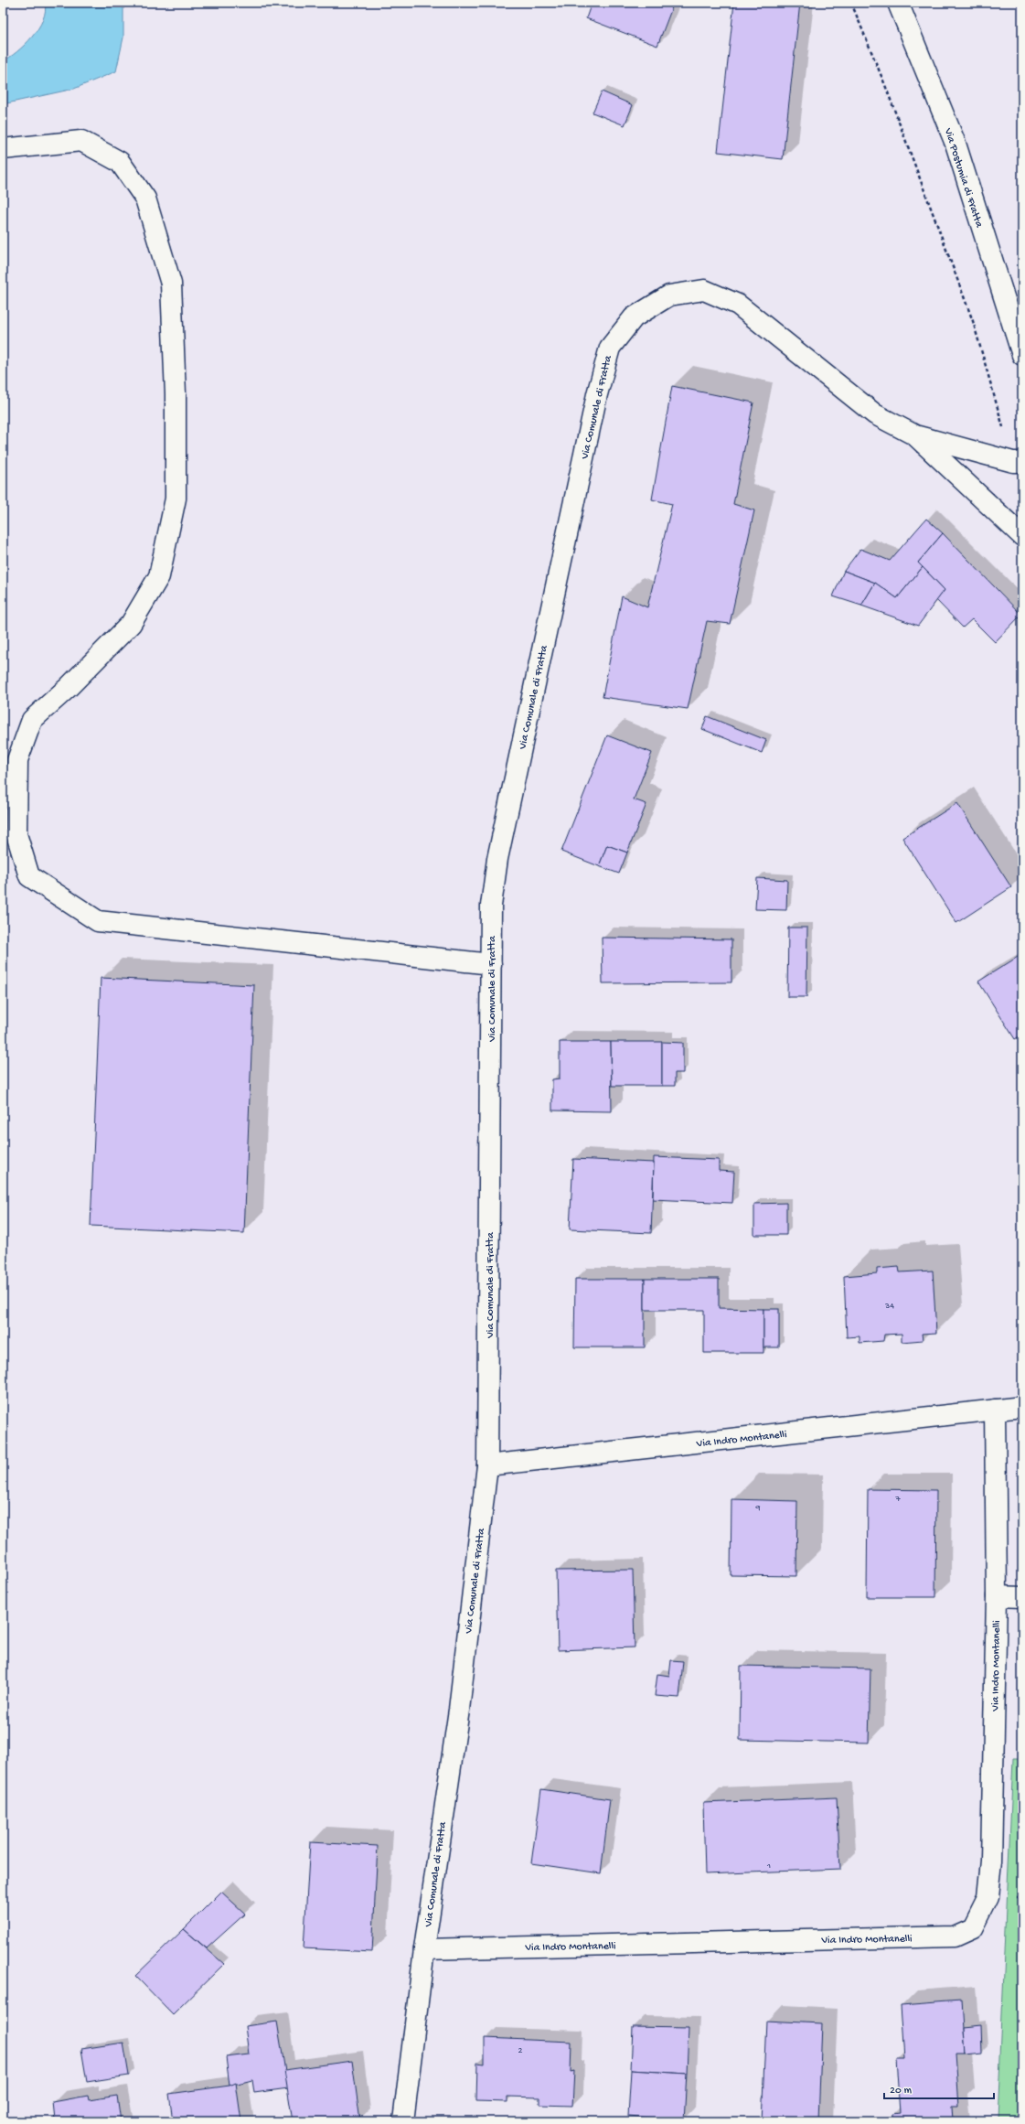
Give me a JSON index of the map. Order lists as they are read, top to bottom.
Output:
{
  "streets": {
    "street": ["Via Postumia di Fratta", "Via Comunale di Fratta", "Via Indro Montanelli"]
  },
  "crossings": [
    ["Via Comunale di Fratta", "Via Indro Montanelli"]
  ],
  "house_numbers": [
    "34",
    "7",
    "9",
    "1",
    "2"
  ],
  "scale_bar": "20 m"
}
